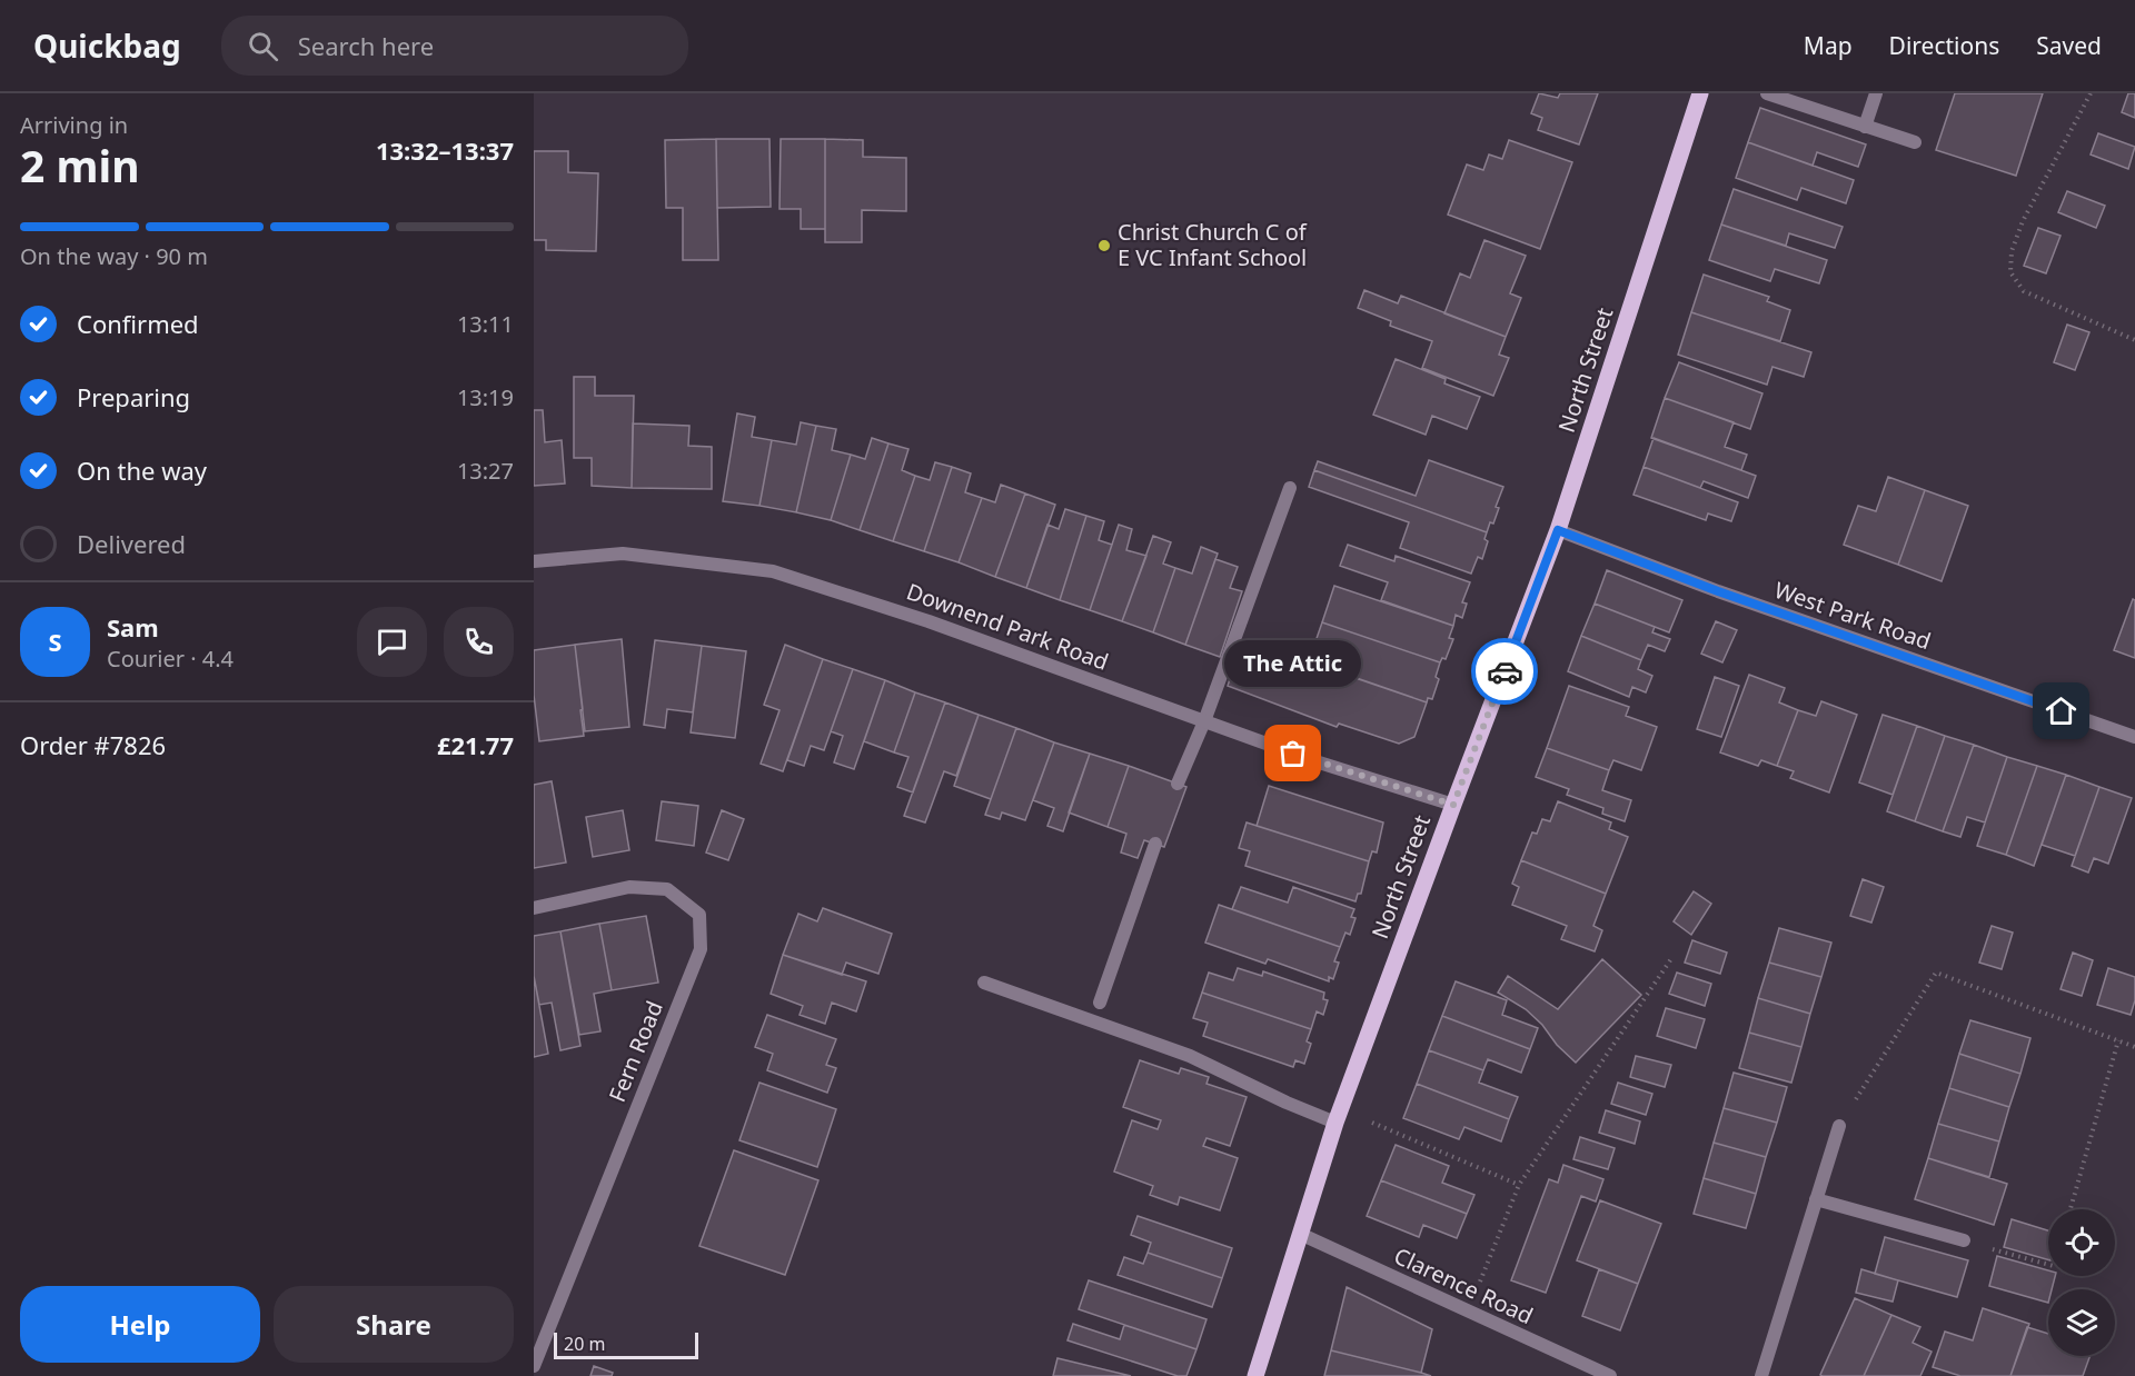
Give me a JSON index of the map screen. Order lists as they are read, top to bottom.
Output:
{
  "streets": {
    "main road": ["North Street"],
    "street": [
      "West Park Road",
      "Downend Park Road",
      "Fern Road",
      "Clarence Road"
    ]
  },
  "crossings": [
    ["North Street", "West Park Road"],
    ["North Street", "Downend Park Road"],
    ["North Street", "Clarence Road"]
  ],
  "places": ["Christ Church C of E VC Infant School", "The Attic"],
  "scale_bar": "20 m",
  "page": {
    "header": "Quickbag",
    "search": "Search here",
    "nav": ["Map", "Directions", "Saved"],
    "heading": ["2 min", "Arriving in", "13:32–13:37"],
    "panel": [
      "Sam",
      "Courier · 4.4",
      "Order #7826",
      "£21.77"
    ],
    "bar": "On the way · 90 m",
    "list": [
      ["Confirmed", "13:11"],
      ["Preparing", "13:19"],
      ["On the way", "13:27"],
      "Delivered"
    ],
    "round": "S",
    "bubble": "The Attic",
    "buttons": ["Help", "Share"],
    "scale": "20 m"
  }
}
